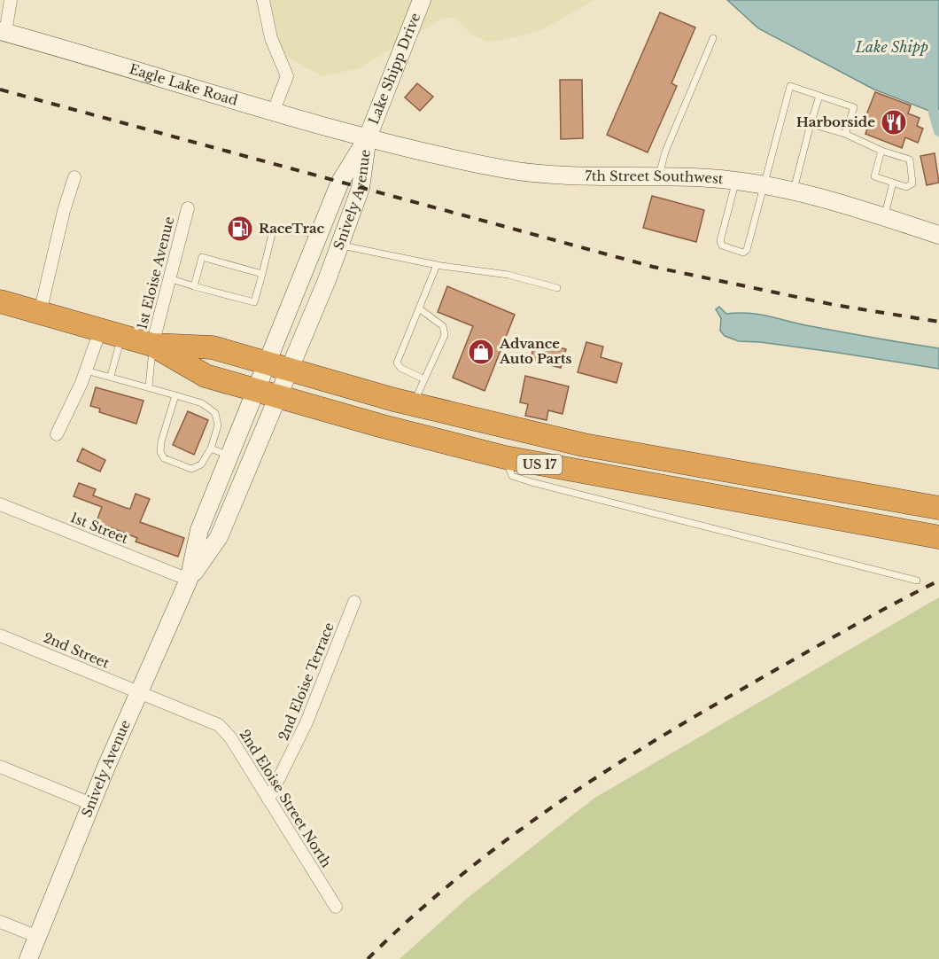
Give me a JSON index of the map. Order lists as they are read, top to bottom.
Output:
{
  "streets": {
    "highway": ["US 17"],
    "street": [
      "Lake Shipp Drive",
      "Eagle Lake Road",
      "7th Street Southwest",
      "Snively Avenue",
      "1st Eloise Avenue",
      "1st Street",
      "2nd Street",
      "2nd Eloise Terrace",
      "2nd Eloise Street North"
    ]
  },
  "crossings": [
    ["Lake Shipp Drive", "Eagle Lake Road"],
    ["Lake Shipp Drive", "7th Street Southwest"],
    ["Lake Shipp Drive", "Snively Avenue"],
    ["Eagle Lake Road", "7th Street Southwest"],
    ["Eagle Lake Road", "Snively Avenue"],
    ["7th Street Southwest", "Snively Avenue"],
    ["Snively Avenue", "US 17"],
    ["Snively Avenue", "1st Street"],
    ["Snively Avenue", "2nd Street"],
    ["Snively Avenue", "2nd Eloise Street North"],
    ["1st Eloise Avenue", "US 17"],
    ["2nd Street", "2nd Eloise Street North"],
    ["2nd Eloise Terrace", "2nd Eloise Street North"]
  ],
  "water": ["Lake Shipp"],
  "places": {
    "restaurant": ["Harborside"],
    "fuel station": ["RaceTrac"],
    "shop": ["Advance Auto Parts"]
  }
}
